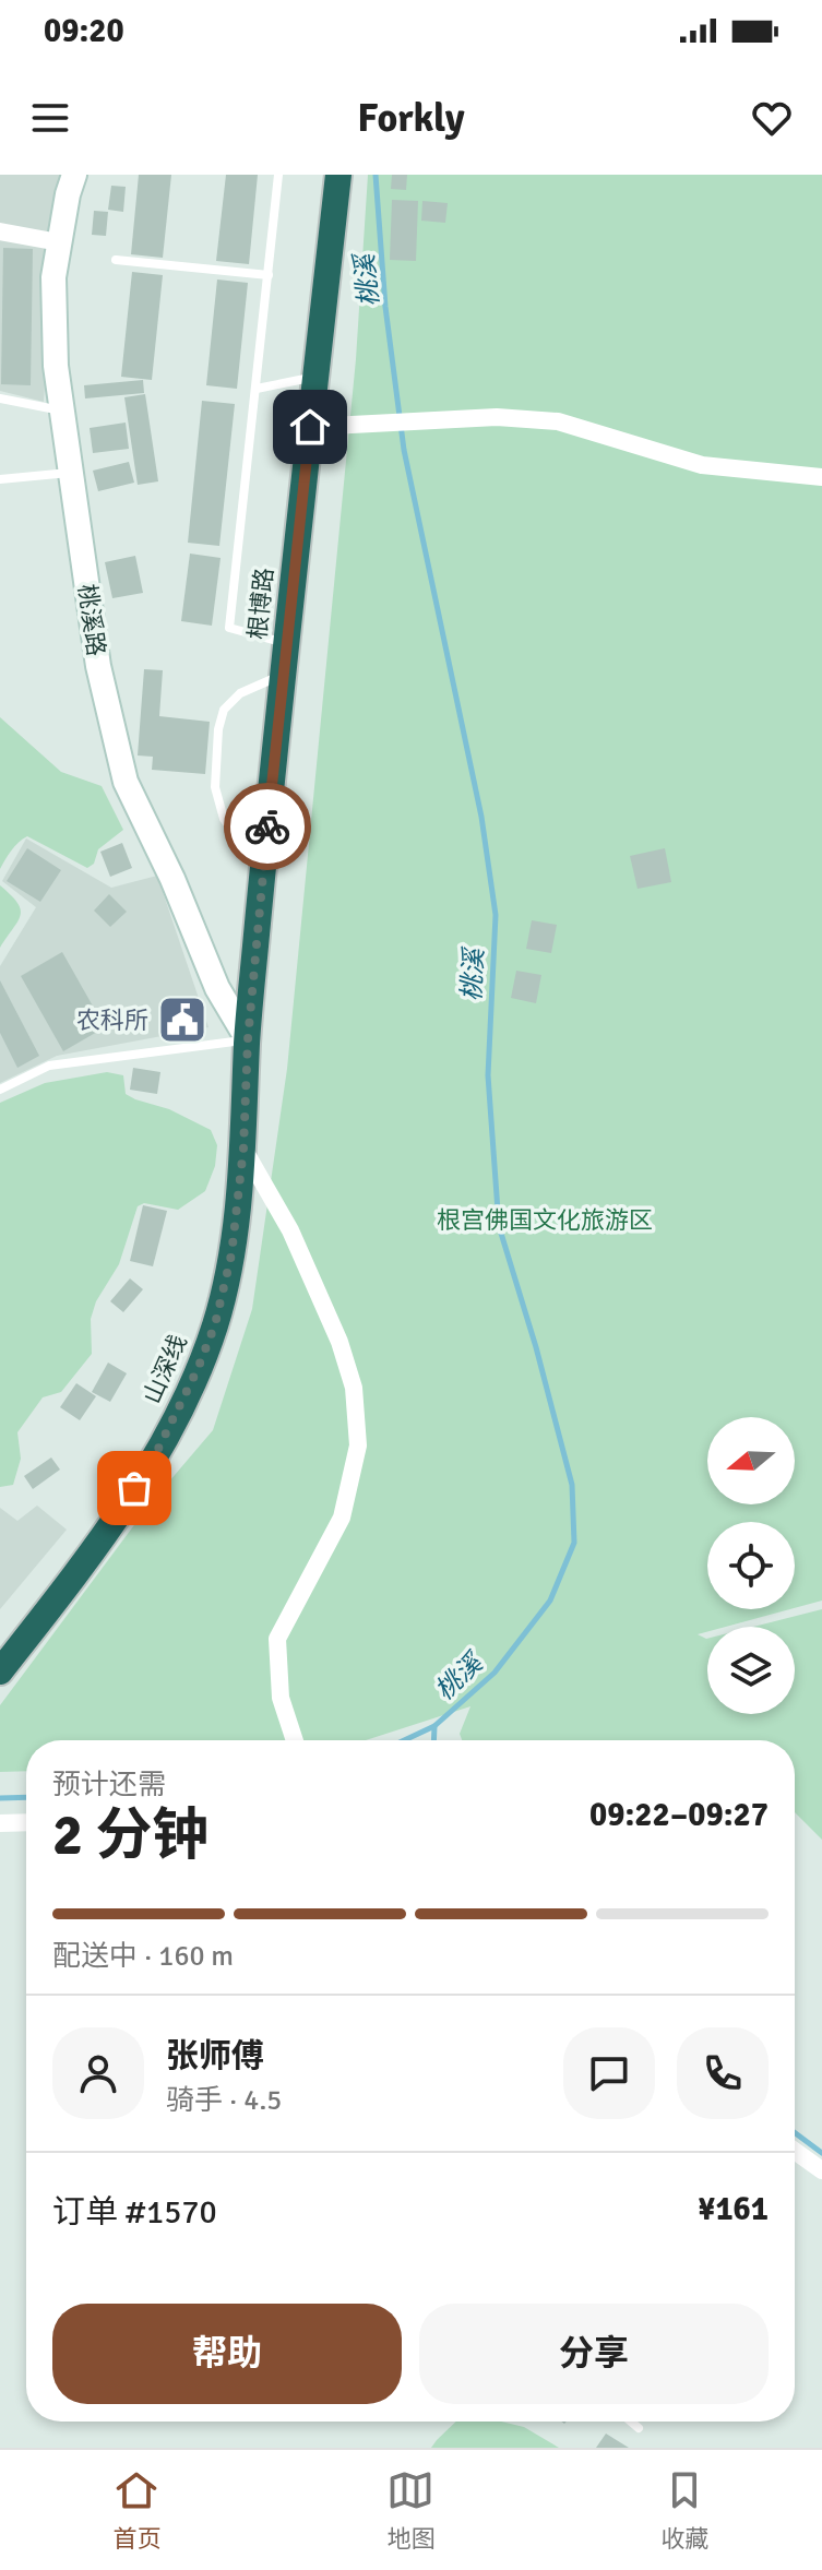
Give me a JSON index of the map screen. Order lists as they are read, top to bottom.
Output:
{
  "streets": {
    "highway": ["根博路", "山深线"],
    "street": ["桃溪路"]
  },
  "crossings": [
    ["根博路", "桃溪路"],
    ["根博路", "山深线"],
    ["桃溪路", "山深线"]
  ],
  "water": ["桃溪"],
  "parks": ["根宫佛国文化旅游区"],
  "places": {
    "public building": ["农科所"]
  },
  "north": "left",
  "page": {
    "status": "09:20",
    "header": "Forkly",
    "heading": ["2 分钟", "预计还需", "09:22–09:27"],
    "panel": [
      "张师傅",
      "骑手 · 4.5",
      "订单 #1570",
      "¥161"
    ],
    "bar": "配送中 · 160 m",
    "buttons": ["帮助", "分享"],
    "tabs": ["首页", "地图", "收藏"]
  }
}
